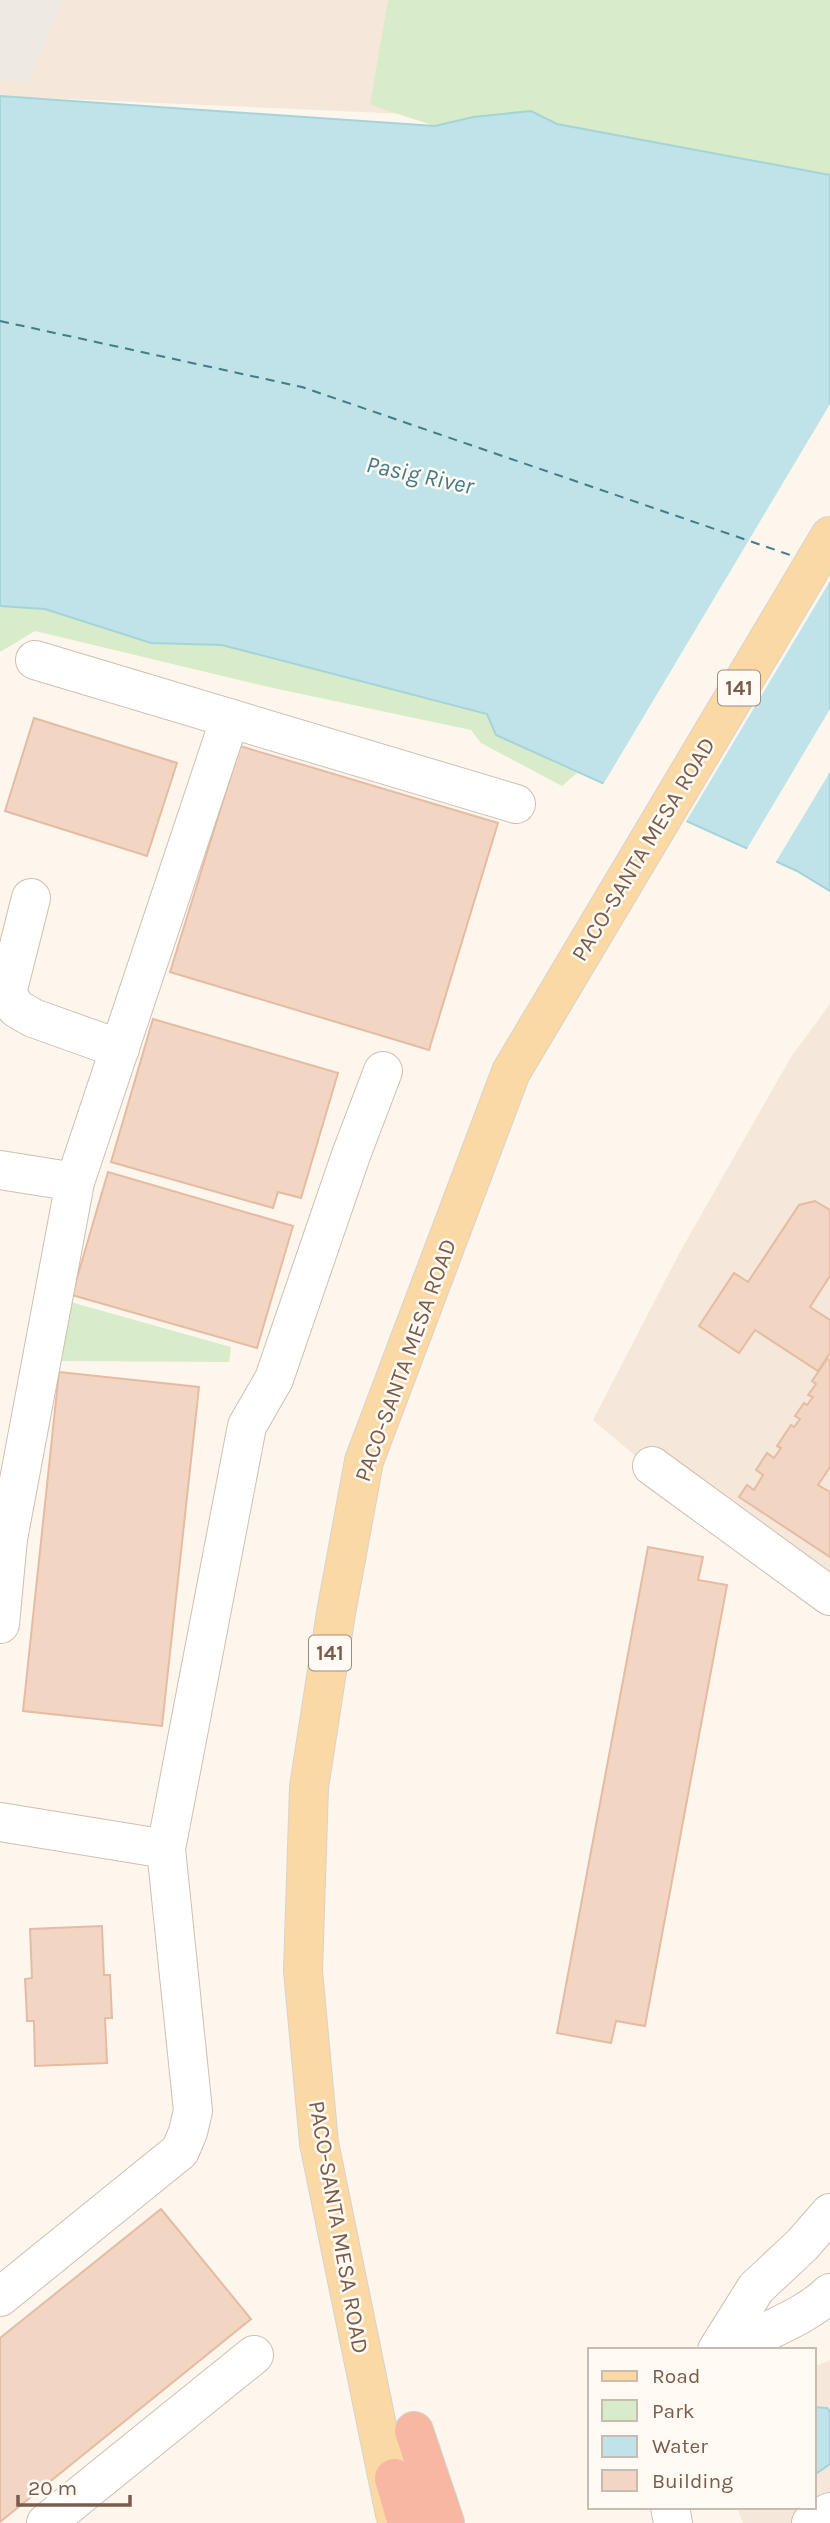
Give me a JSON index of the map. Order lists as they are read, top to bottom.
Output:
{
  "streets": {
    "main road": ["141", "PACO-SANTA MESA ROAD"]
  },
  "water": ["Pasig River"],
  "legend": [
    "Road",
    "Park",
    "Water",
    "Building"
  ],
  "scale_bar": "20 m"
}
